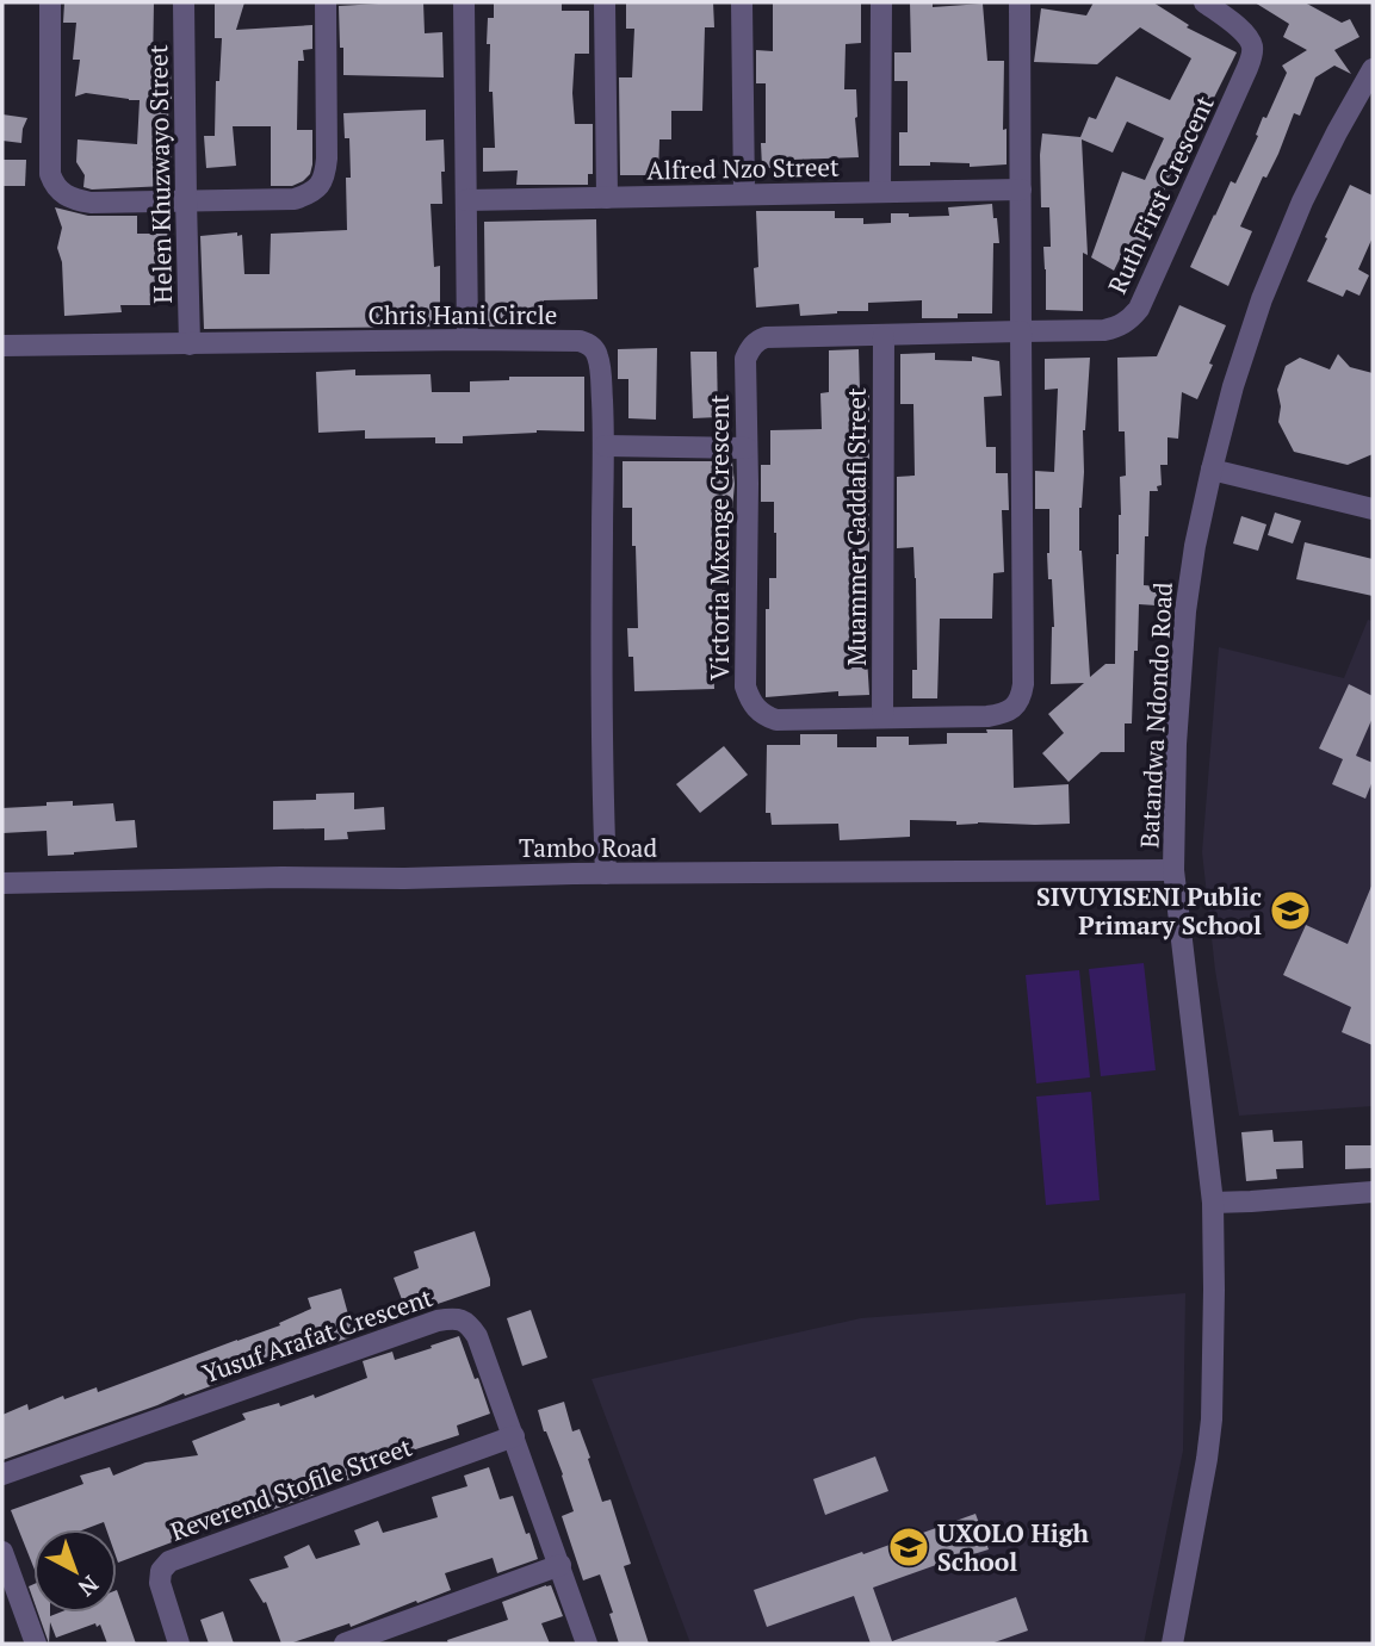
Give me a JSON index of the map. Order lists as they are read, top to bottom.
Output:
{
  "streets": {
    "street": [
      "Alfred Nzo Street",
      "Helen Khuzwayo Street",
      "Ruth First Crescent",
      "Chris Hani Circle",
      "Muammer Gaddafi Street",
      "Victoria Mxenge Crescent",
      "Batandwa Ndondo Road",
      "Tambo Road",
      "Yusuf Arafat Crescent",
      "Reverend Stofile Street"
    ]
  },
  "crossings": [
    ["Alfred Nzo Street", "Victoria Mxenge Crescent"],
    ["Helen Khuzwayo Street", "Chris Hani Circle"],
    ["Ruth First Crescent", "Victoria Mxenge Crescent"],
    ["Chris Hani Circle", "Tambo Road"],
    ["Muammer Gaddafi Street", "Victoria Mxenge Crescent"],
    ["Batandwa Ndondo Road", "Tambo Road"],
    ["Yusuf Arafat Crescent", "Reverend Stofile Street"]
  ],
  "places": {
    "school or university": ["SIVUYISENI Public Primary School", "UXOLO High School"]
  },
  "north": "bottom right"
}
